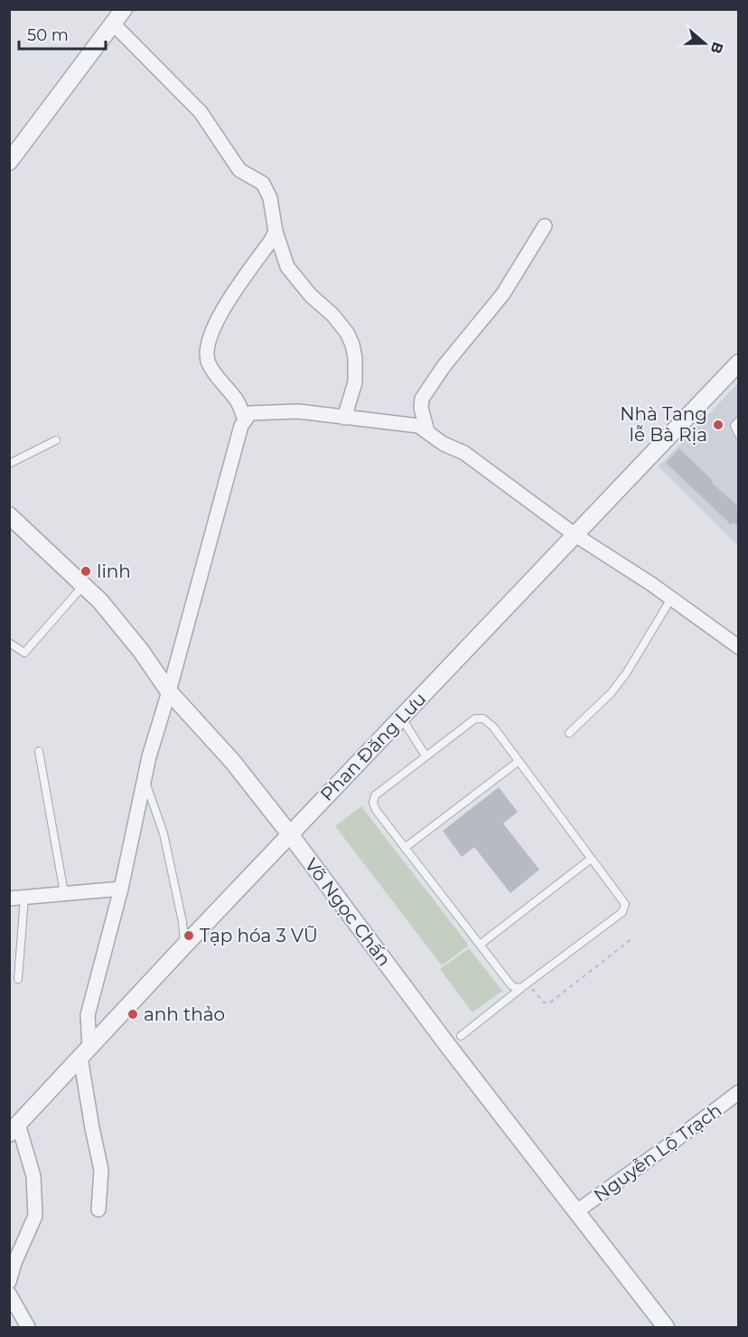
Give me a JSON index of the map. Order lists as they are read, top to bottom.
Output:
{
  "streets": {
    "street": ["Phan Đăng Lưu", "Võ Ngọc Chấn", "Nguyễn Lộ Trạch"]
  },
  "crossings": [
    ["Phan Đăng Lưu", "Võ Ngọc Chấn"],
    ["Võ Ngọc Chấn", "Nguyễn Lộ Trạch"]
  ],
  "places": [
    "Nhà Tang lễ Bà Rịa",
    "linh",
    "Tạp hóa 3 VŨ",
    "anh thảo"
  ],
  "scale_bar": "50 m",
  "north": "right"
}
